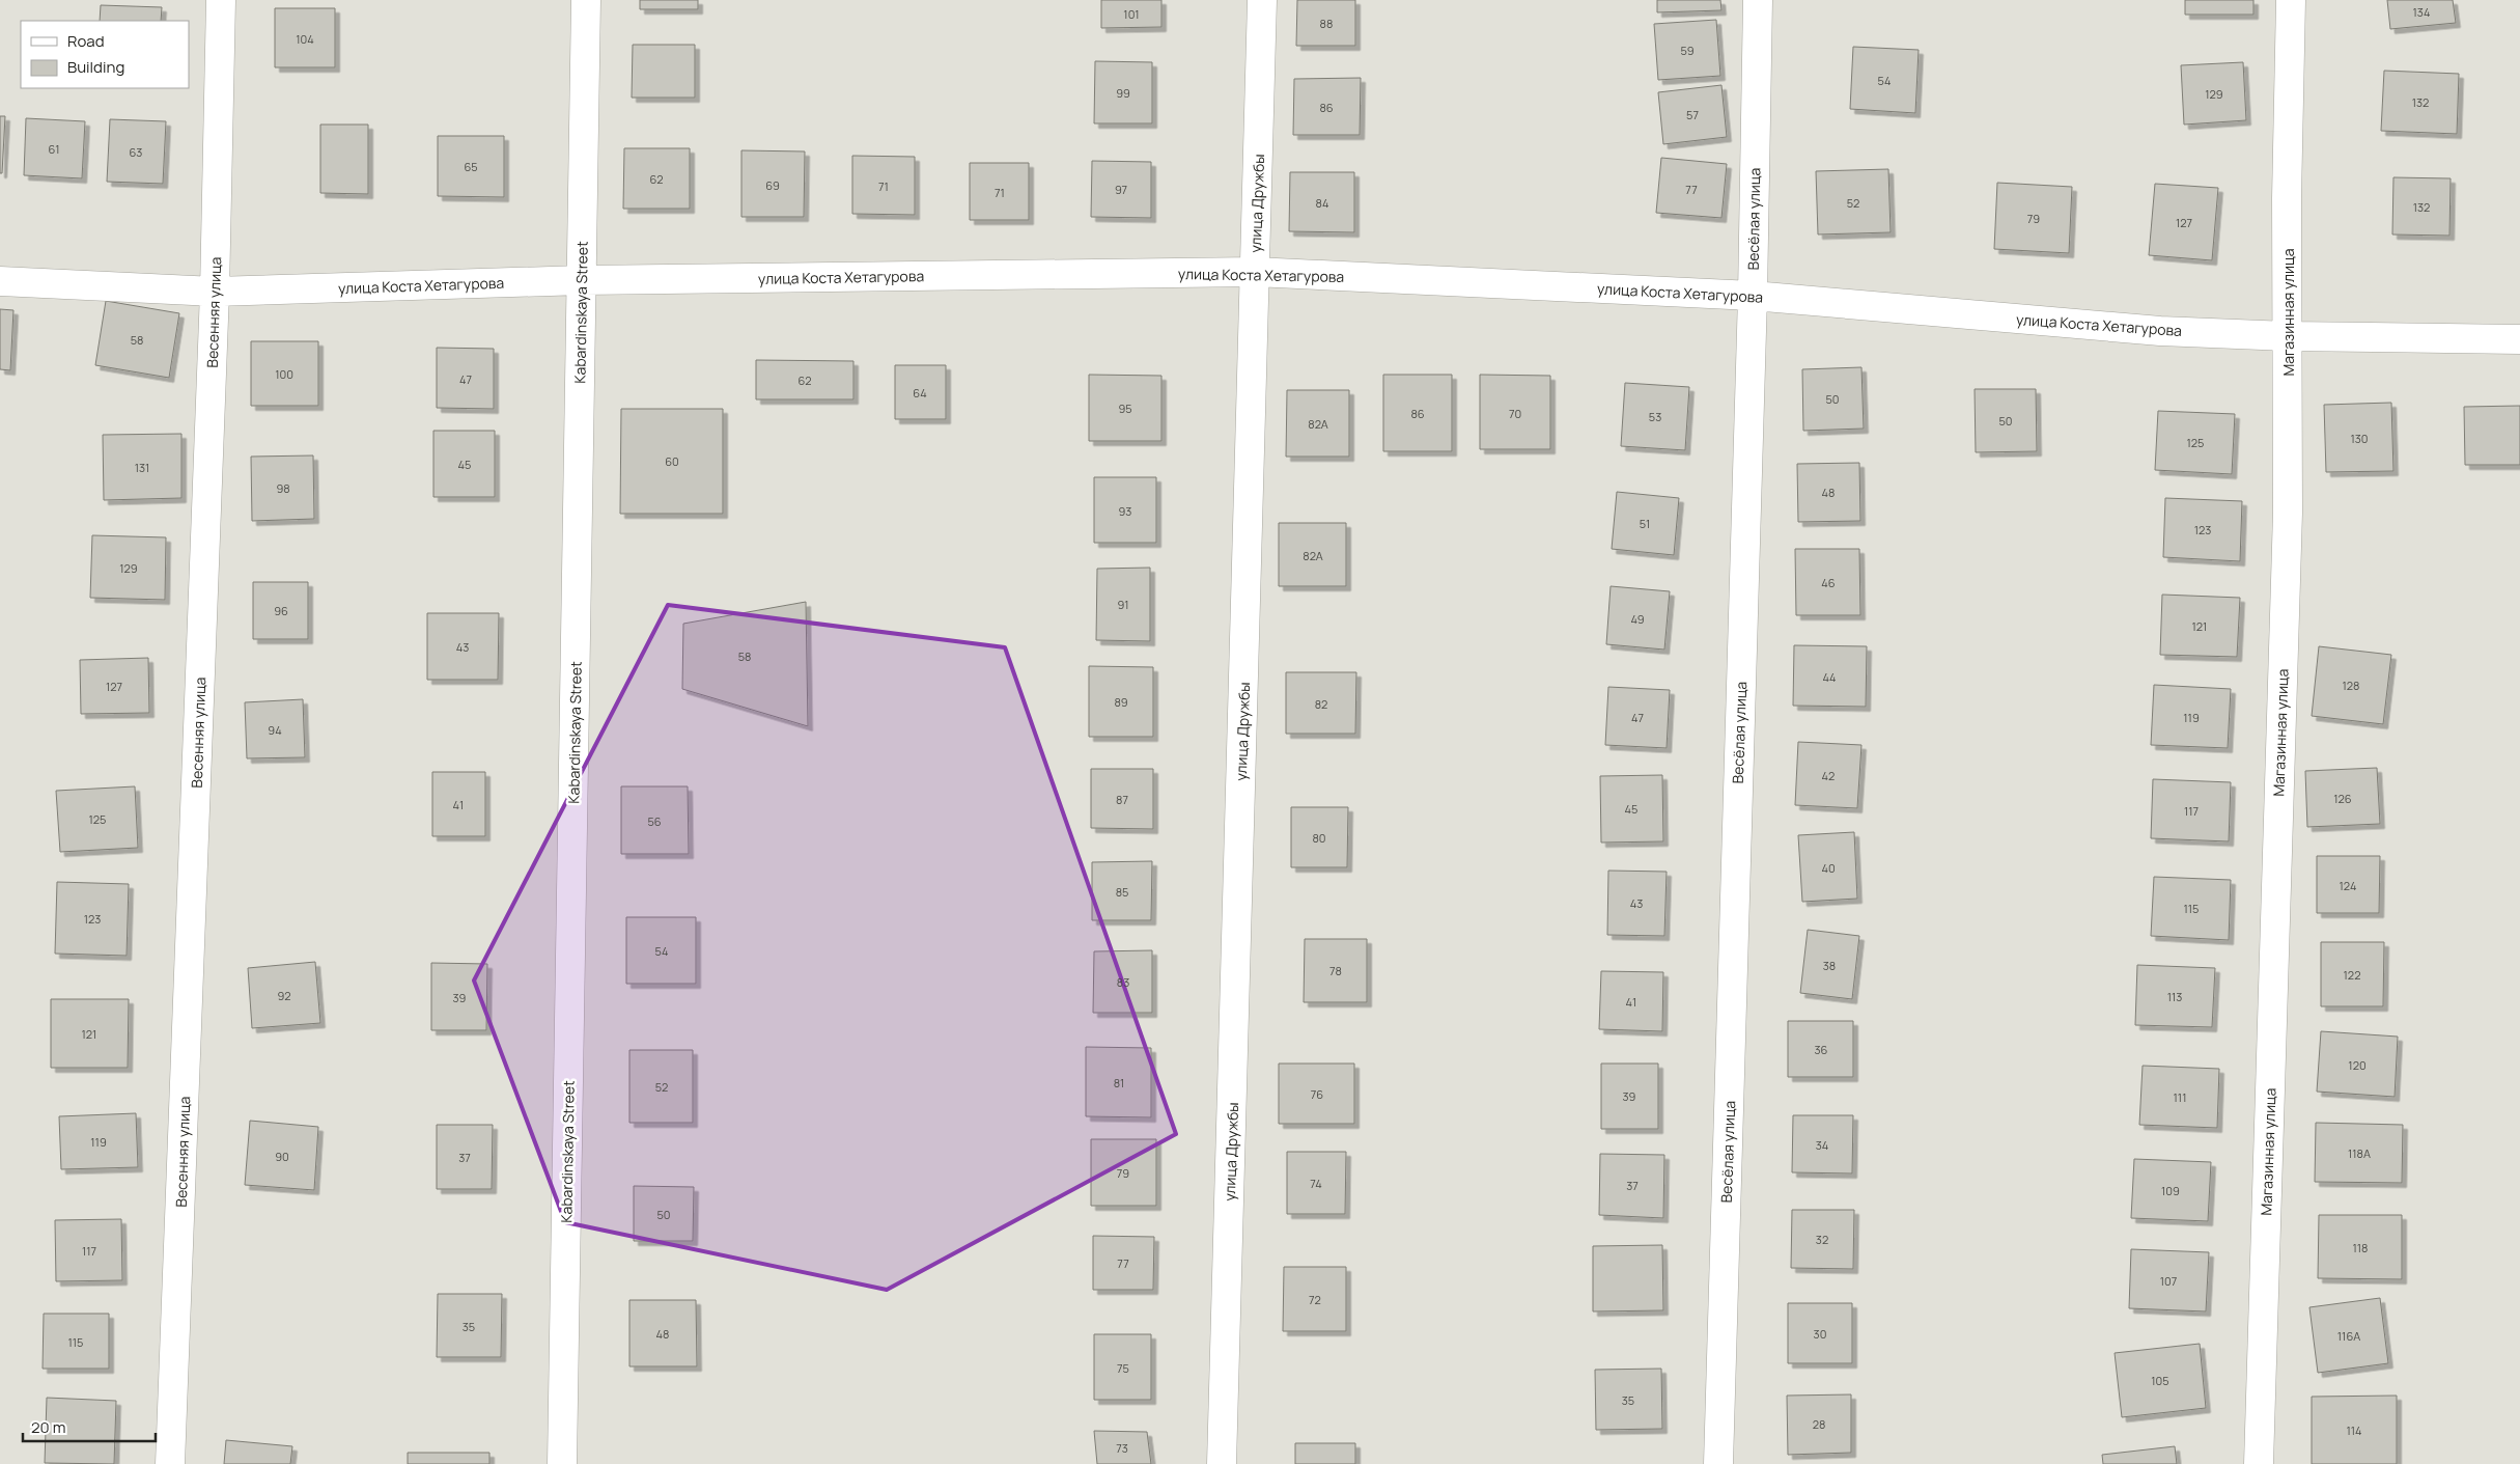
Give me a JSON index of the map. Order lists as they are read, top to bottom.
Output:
{
  "streets": {
    "street": [
      "улица Дружбы",
      "Весёлая улица",
      "улица Коста Хетагурова",
      "Весенняя улица",
      "Kabardinskaya Street",
      "Магазинная улица"
    ]
  },
  "crossings": [
    ["улица Дружбы", "улица Коста Хетагурова"],
    ["Весёлая улица", "улица Коста Хетагурова"],
    ["улица Коста Хетагурова", "Весенняя улица"],
    ["улица Коста Хетагурова", "Kabardinskaya Street"],
    ["улица Коста Хетагурова", "Магазинная улица"]
  ],
  "house_numbers": [
    "134",
    "101",
    "88",
    "104",
    "59",
    "54",
    "99",
    "129",
    "132",
    "86",
    "57",
    "61",
    "63",
    "65",
    "62",
    "69",
    "71",
    "97",
    "77",
    "71",
    "84",
    "52",
    "132",
    "79",
    "127",
    "58",
    "100",
    "47",
    "62",
    "64",
    "50",
    "95",
    "86",
    "70",
    "53",
    "50",
    "82А",
    "130",
    "125",
    "60",
    "45",
    "131",
    "98",
    "48",
    "93",
    "51",
    "123",
    "82А",
    "129",
    "46",
    "91",
    "96",
    "49",
    "121",
    "43",
    "58",
    "44",
    "128",
    "127",
    "89",
    "82",
    "47",
    "119",
    "94",
    "42",
    "126",
    "87",
    "41",
    "45",
    "117",
    "125",
    "56",
    "80",
    "40",
    "124",
    "85",
    "43",
    "115",
    "123",
    "54",
    "38",
    "78",
    "122",
    "83",
    "92",
    "113",
    "39",
    "41",
    "121",
    "36",
    "120",
    "81",
    "52",
    "76",
    "39",
    "111",
    "119",
    "34",
    "118А",
    "90",
    "37",
    "79",
    "74",
    "37",
    "109",
    "50",
    "32",
    "118",
    "117",
    "77",
    "107",
    "72",
    "35",
    "48",
    "30",
    "116А",
    "115",
    "75",
    "105",
    "35",
    "28",
    "114",
    "73"
  ],
  "legend": ["Road", "Building"],
  "scale_bar": "20 m"
}
